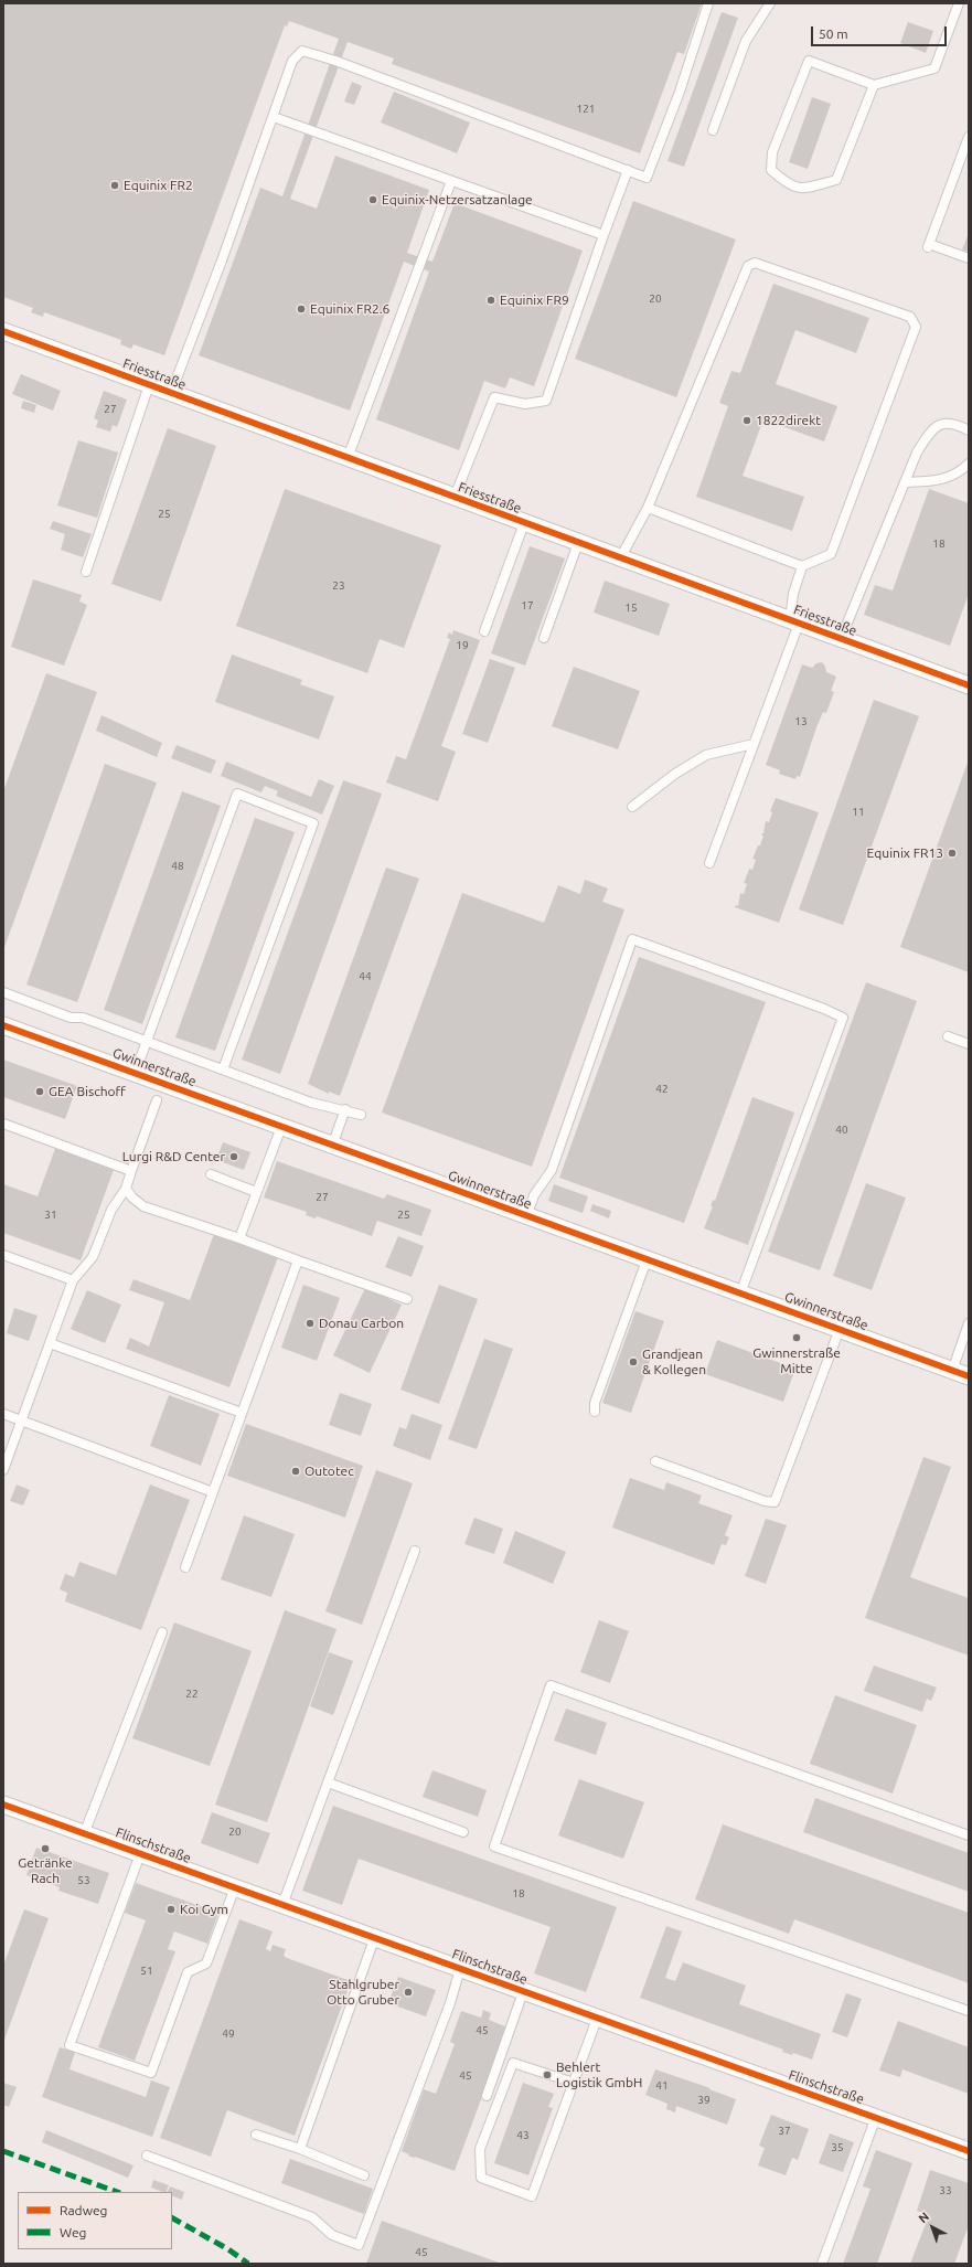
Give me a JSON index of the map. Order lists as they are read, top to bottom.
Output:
{
  "streets": {
    "street": ["Friesstraße", "Gwinnerstraße", "Flinschstraße"]
  },
  "places": [
    "Equinix FR2",
    "Equinix-Netzersatzanlage",
    "Equinix FR9",
    "Equinix FR2.6",
    "1822direkt",
    "Equinix FR13",
    "GEA Bischoff",
    "Lurgi R&D Center",
    "Donau Carbon",
    "Gwinnerstraße Mitte",
    "Grandjean & Kollegen",
    "Outotec",
    "Getränke Rach",
    "Koi Gym",
    "Stahlgruber Otto Gruber",
    "Behlert Logistik GmbH"
  ],
  "house_numbers": [
    "121",
    "20",
    "27",
    "25",
    "18",
    "23",
    "17",
    "15",
    "19",
    "13",
    "11",
    "48",
    "44",
    "42",
    "40",
    "27",
    "31",
    "25",
    "22",
    "20",
    "53",
    "18",
    "51",
    "45",
    "49",
    "45",
    "41",
    "39",
    "37",
    "43",
    "35",
    "33",
    "45"
  ],
  "legend": ["Radweg", "Weg"],
  "scale_bar": "50 m",
  "north": "top left"
}
